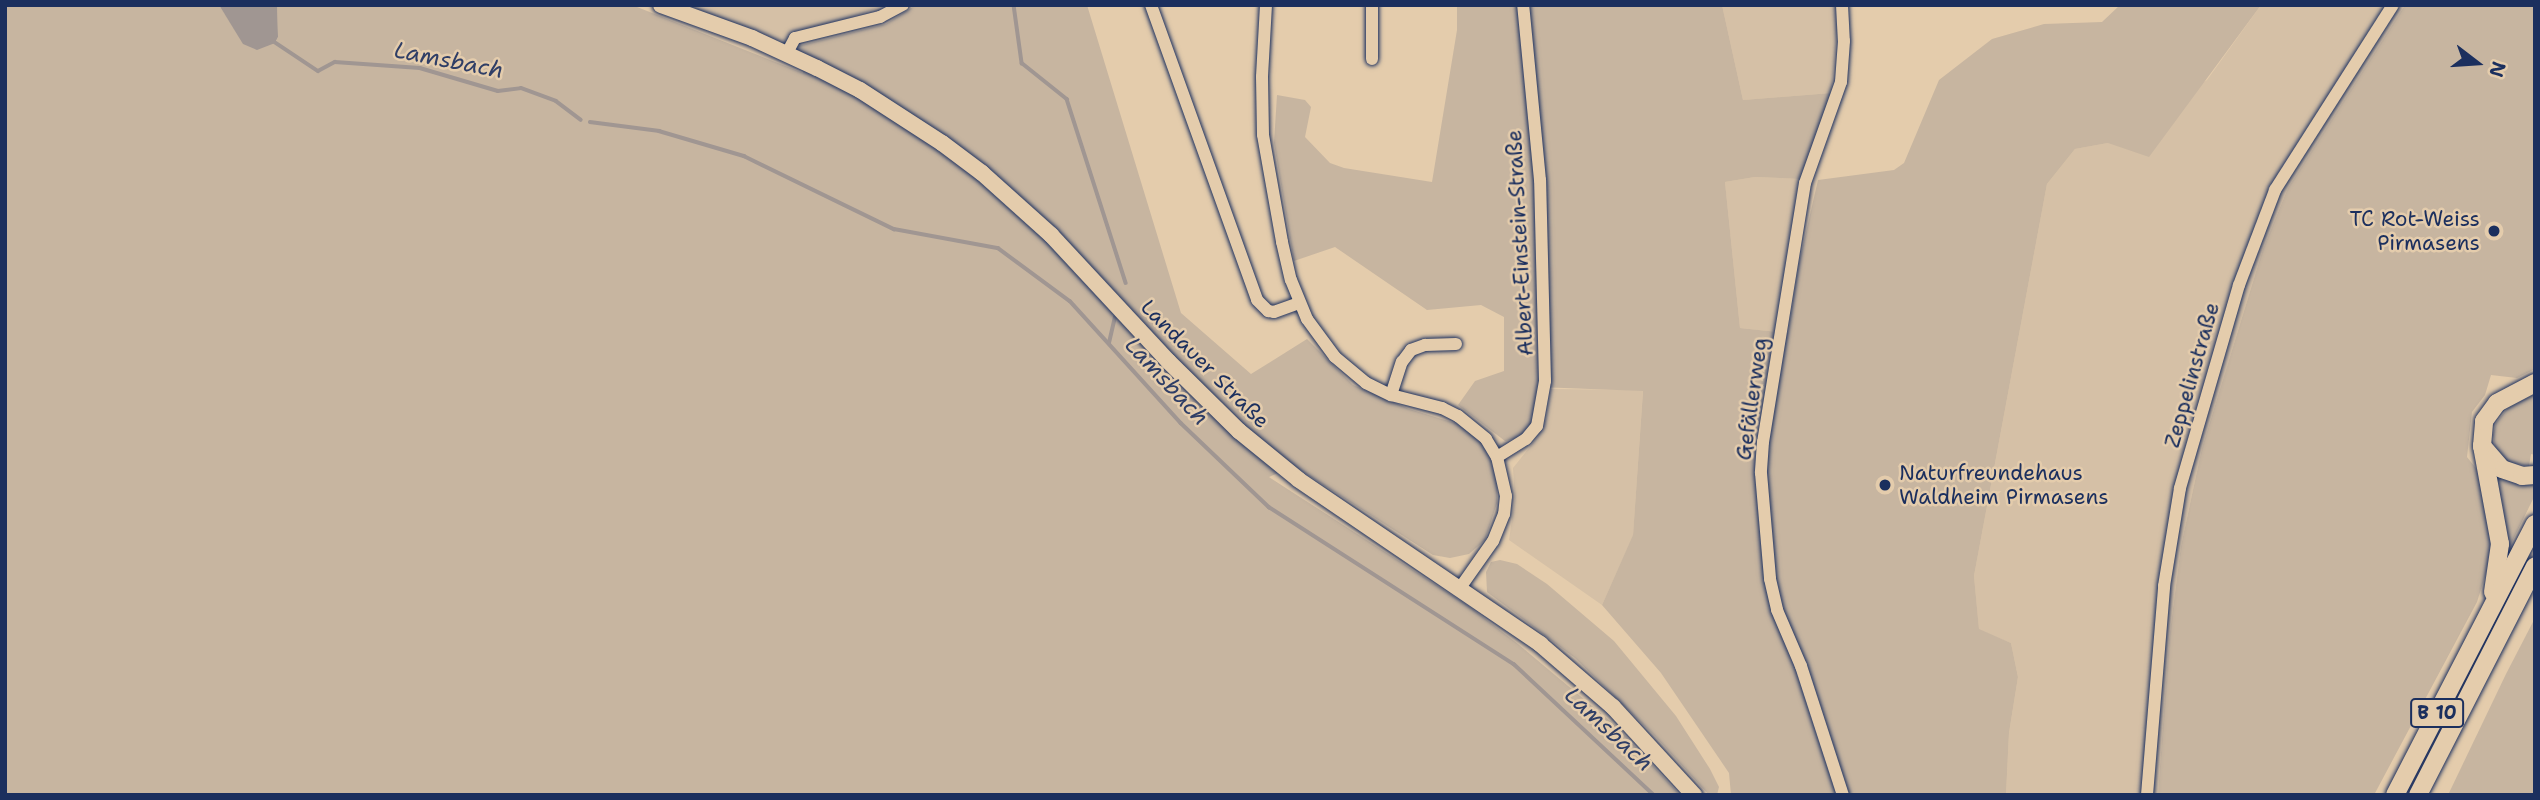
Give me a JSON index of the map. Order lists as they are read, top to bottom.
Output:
{
  "streets": {
    "highway": ["B 10"],
    "main road": ["Landauer Straße"],
    "street": ["Albert-Einstein-Straße", "Zeppelinstraße", "Gefällerweg"]
  },
  "water": ["Lamsbach"],
  "places": ["TC Rot-Weiss Pirmasens", "Naturfreundehaus Waldheim Pirmasens"],
  "north": "right"
}
